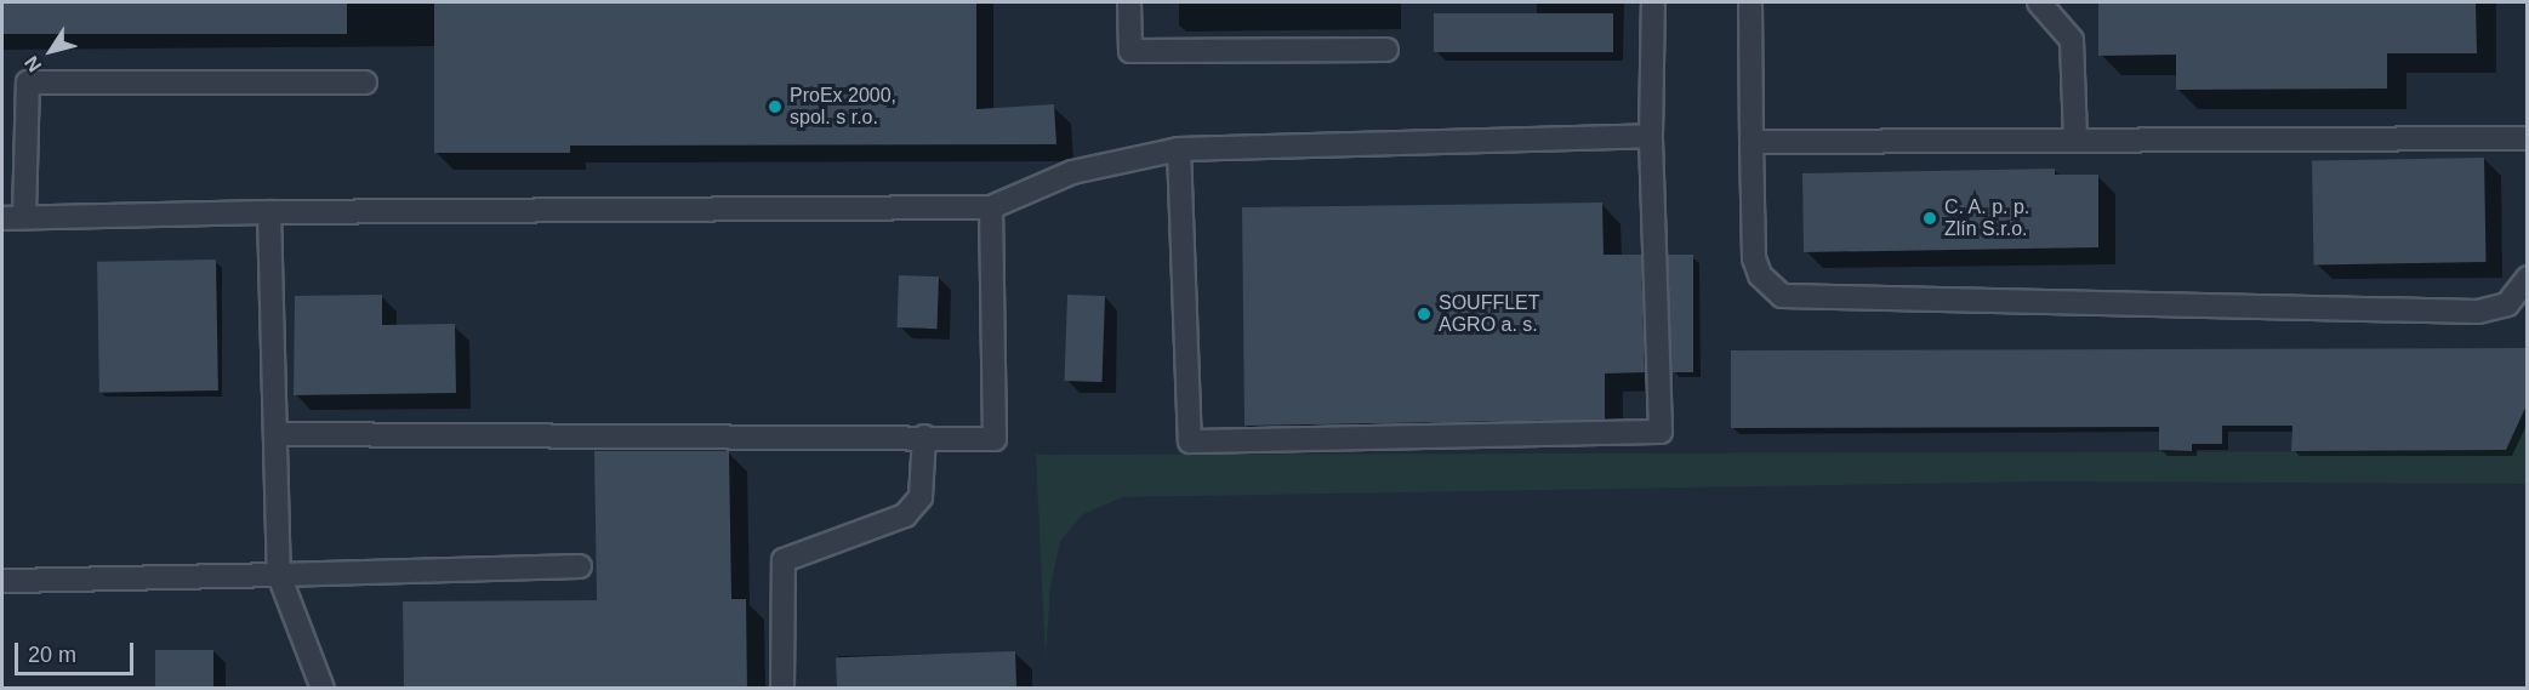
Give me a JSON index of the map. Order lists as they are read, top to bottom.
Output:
{
  "places": ["ProEx 2000, spol. s r.o.", "C. A. p. p. Zlín S.r.o.", "SOUFFLET AGRO a. s."],
  "scale_bar": "20 m",
  "north": "bottom left"
}
